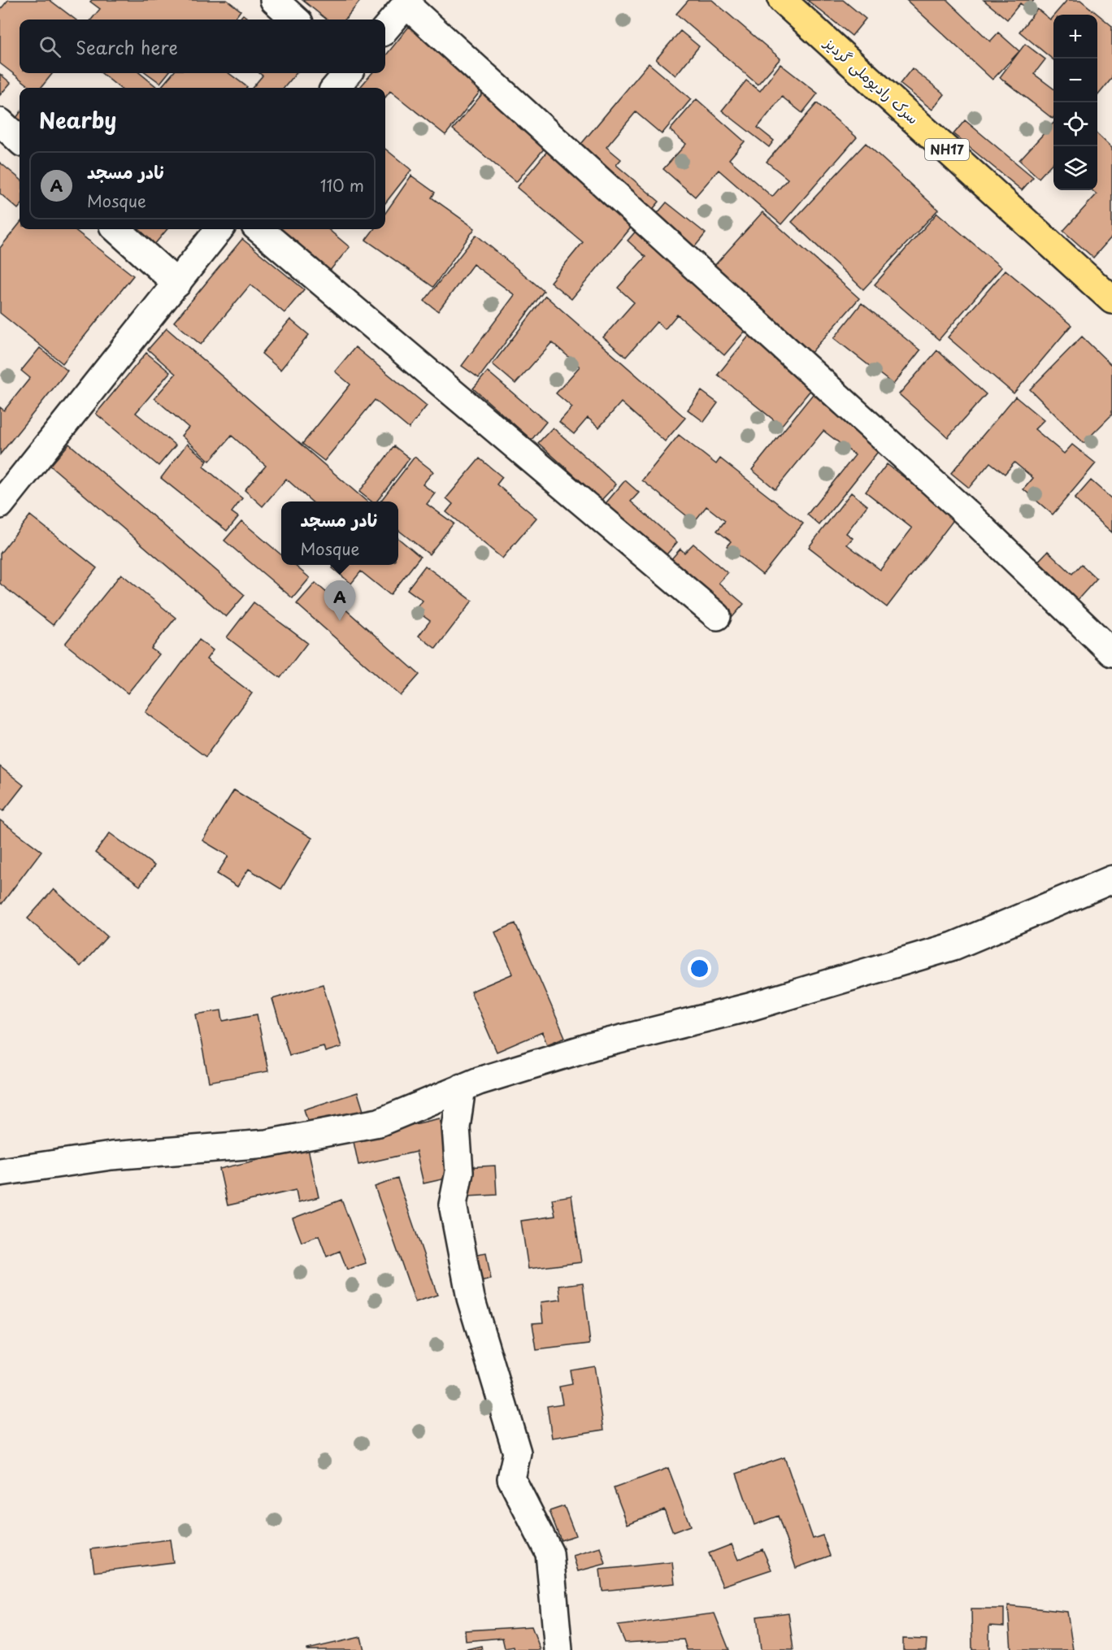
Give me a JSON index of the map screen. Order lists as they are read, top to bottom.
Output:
{
  "streets": {
    "highway": ["سرک رادیوملی گردیز", "NH17"]
  },
  "page": {
    "map_buttons": ["+", "−"],
    "search": "Search here",
    "heading": "Nearby",
    "list": [
      {
        "mark": "A",
        "name": "نادر مسجد",
        "note": "Mosque",
        "value": "110 m"
      }
    ],
    "popup": ["نادر مسجد", "Mosque"],
    "pins": "A"
  }
}
